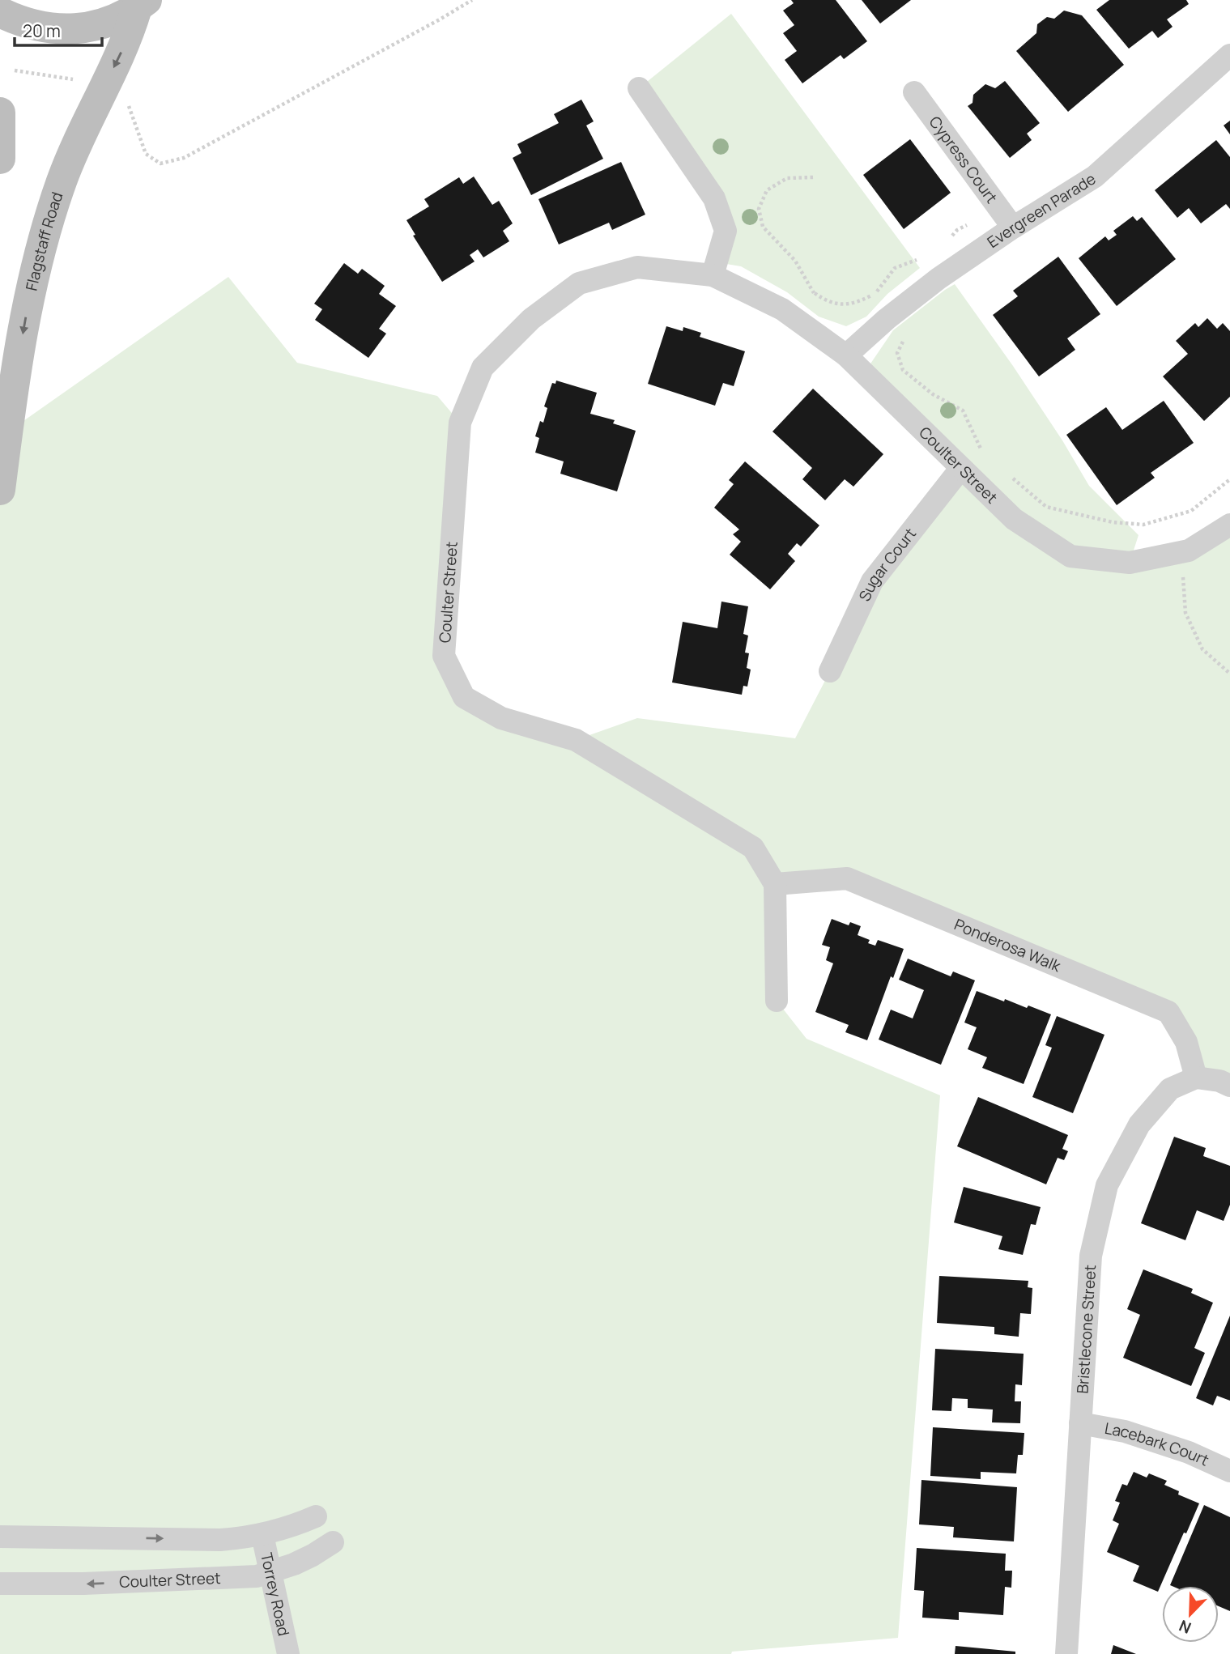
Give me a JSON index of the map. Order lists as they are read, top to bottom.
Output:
{
  "streets": {
    "main road": ["Flagstaff Road"],
    "street": [
      "Cypress Court",
      "Evergreen Parade",
      "Coulter Street",
      "Sugar Court",
      "Ponderosa Walk",
      "Bristlecone Street",
      "Lacebark Court",
      "Torrey Road"
    ]
  },
  "crossings": [
    ["Cypress Court", "Evergreen Parade"],
    ["Evergreen Parade", "Coulter Street"],
    ["Coulter Street", "Sugar Court"],
    ["Coulter Street", "Ponderosa Walk"],
    ["Coulter Street", "Torrey Road"],
    ["Ponderosa Walk", "Bristlecone Street"],
    ["Bristlecone Street", "Lacebark Court"]
  ],
  "one_way": ["Flagstaff Road"],
  "scale_bar": "20 m",
  "north": "bottom left"
}
